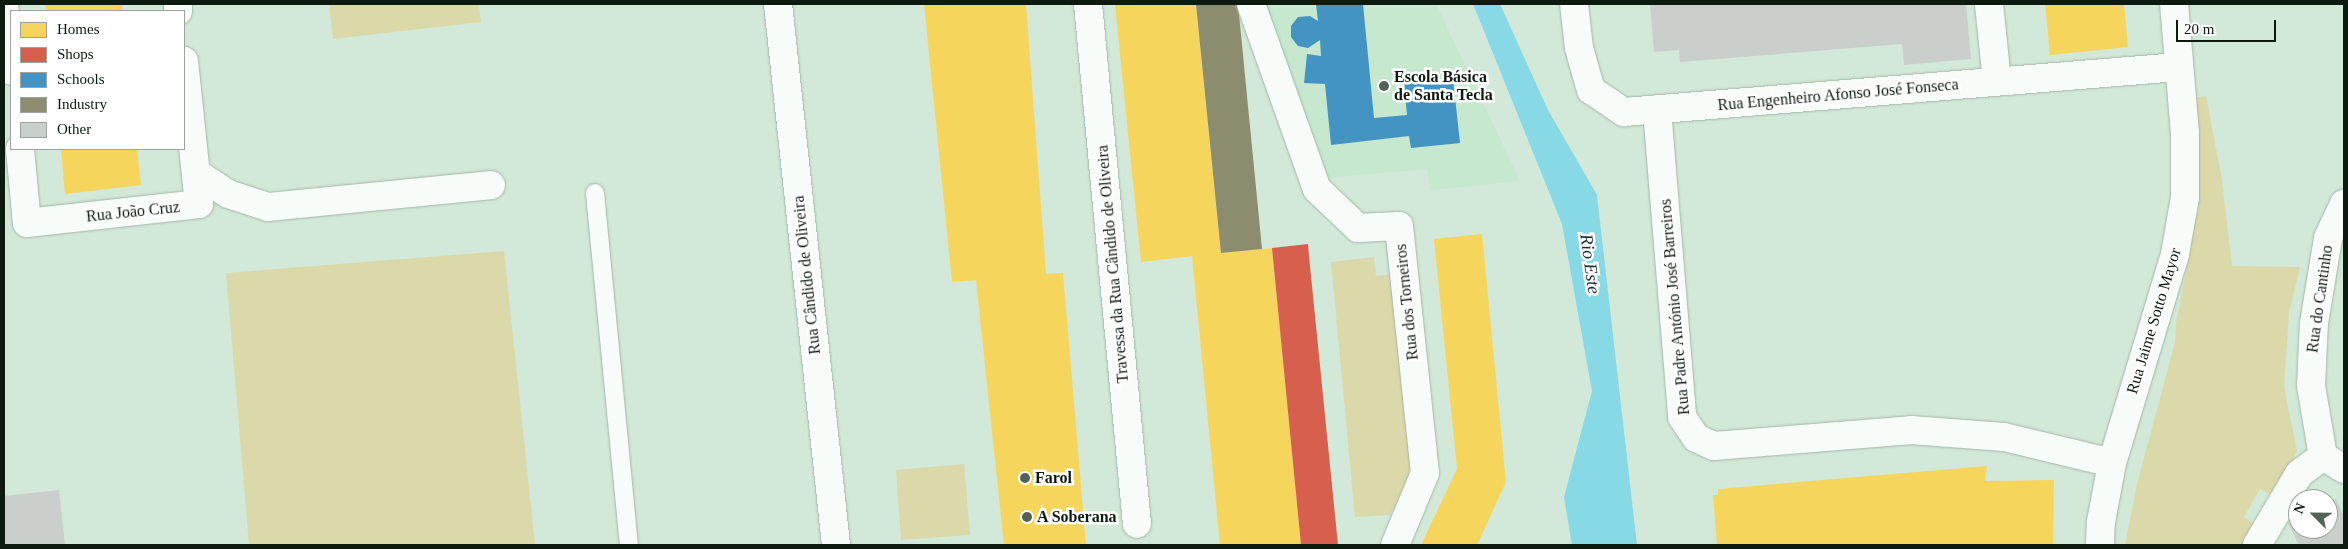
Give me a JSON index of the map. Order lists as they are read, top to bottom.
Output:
{
  "streets": {
    "street": [
      "Rua Engenheiro Afonso José Fonseca",
      "Rua João Cruz",
      "Travessa da Rua Cândido de Oliveira",
      "Rua Cândido de Oliveira",
      "Rua do Cantinho",
      "Rua dos Torneiros",
      "Rua Padre António José Barreiros",
      "Rua Jaime Sotto Mayor"
    ]
  },
  "crossings": [
    ["Rua Engenheiro Afonso José Fonseca", "Rua Padre António José Barreiros"],
    ["Rua Engenheiro Afonso José Fonseca", "Rua Jaime Sotto Mayor"],
    ["Rua Padre António José Barreiros", "Rua Jaime Sotto Mayor"]
  ],
  "water": ["Rio Este"],
  "places": ["Escola Básica de Santa Tecla", "Farol", "A Soberana"],
  "legend": [
    "Homes",
    "Shops",
    "Schools",
    "Industry",
    "Other"
  ],
  "scale_bar": "20 m",
  "north": "top left"
}
